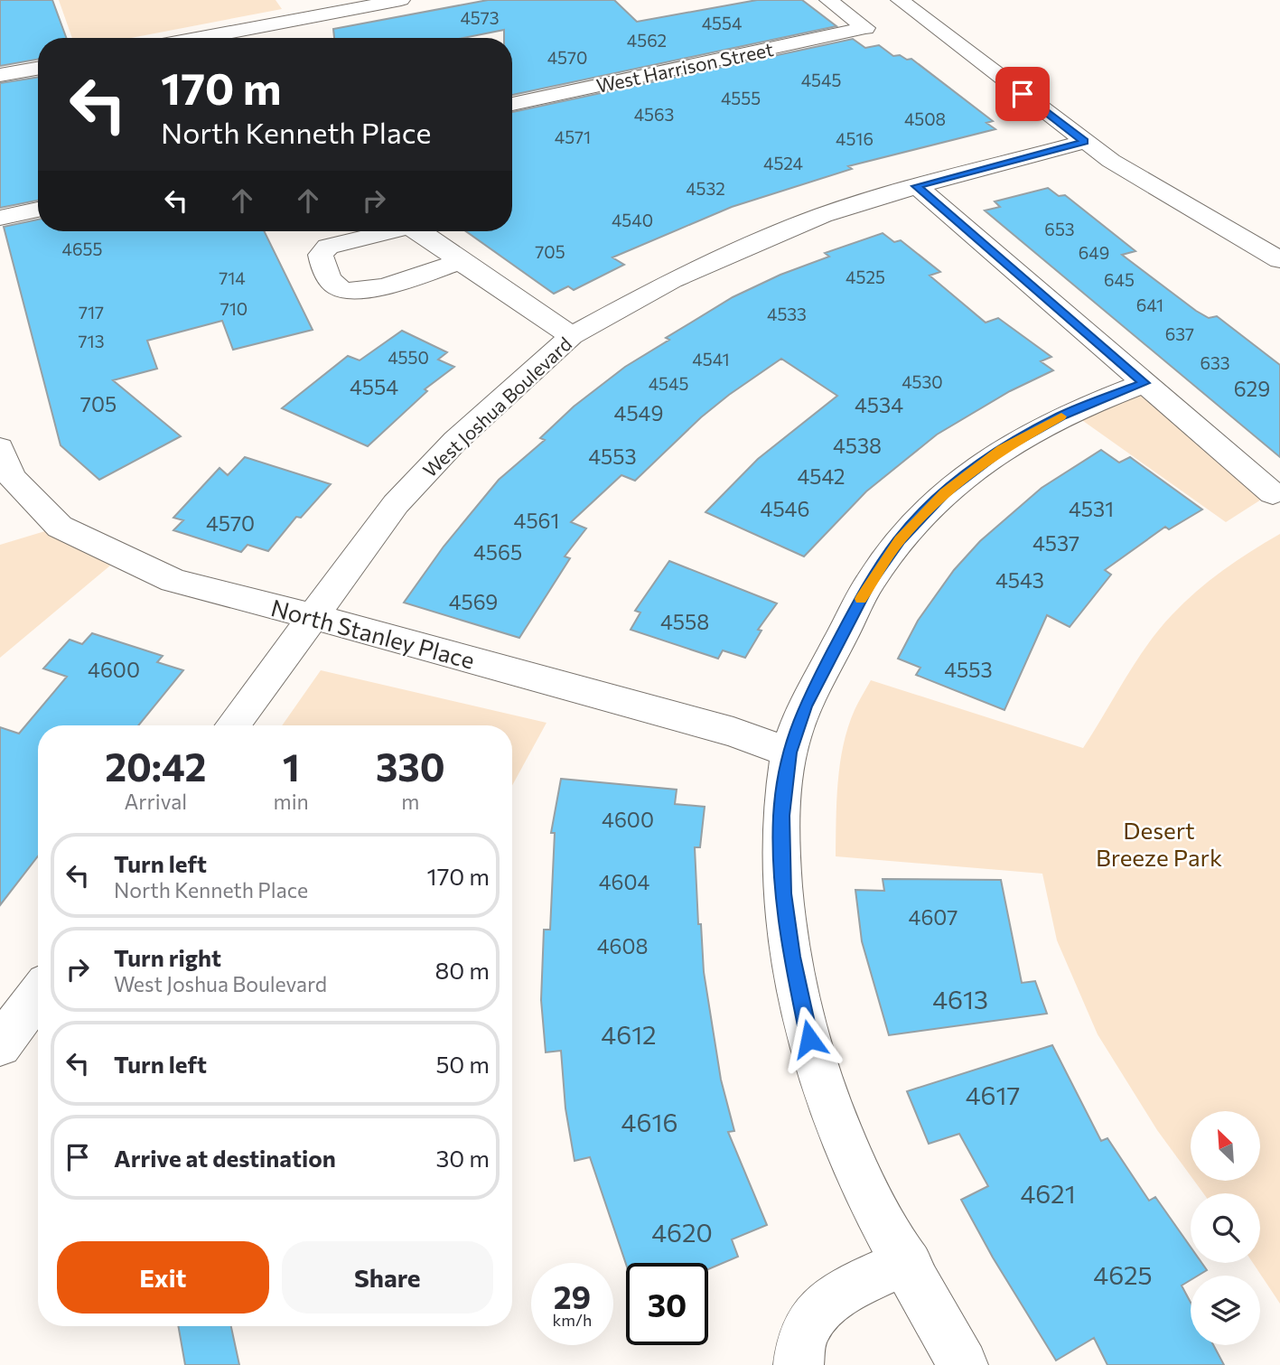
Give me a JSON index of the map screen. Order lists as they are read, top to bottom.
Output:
{
  "streets": {
    "street": ["West Harrison Street", "West Joshua Boulevard", "North Stanley Place"]
  },
  "crossings": [
    ["West Joshua Boulevard", "North Stanley Place"]
  ],
  "parks": ["Desert Breeze Park"],
  "house_numbers": [
    "4573",
    "4554",
    "4562",
    "4570",
    "4545",
    "4555",
    "4563",
    "4508",
    "4571",
    "4516",
    "4524",
    "4532",
    "4540",
    "653",
    "4655",
    "705",
    "649",
    "4525",
    "714",
    "645",
    "641",
    "710",
    "717",
    "4533",
    "637",
    "713",
    "4550",
    "4541",
    "633",
    "4530",
    "4545",
    "4554",
    "629",
    "705",
    "4534",
    "4549",
    "4538",
    "4553",
    "4542",
    "4546",
    "4531",
    "4561",
    "4570",
    "4537",
    "4565",
    "4543",
    "4569",
    "4558",
    "4600",
    "4553",
    "4600",
    "4604",
    "4607",
    "4608",
    "4613",
    "4612",
    "4617",
    "4616",
    "4621",
    "4620",
    "4625"
  ],
  "north": "top left",
  "page": {
    "turn": ["170 m", "North Kenneth Place"],
    "eta": [
      "20:42",
      "Arrival",
      "1",
      "min",
      "330",
      "m"
    ],
    "list": [
      {
        "name": "Turn left",
        "note": "North Kenneth Place",
        "value": "170 m"
      },
      {
        "name": "Turn right",
        "note": "West Joshua Boulevard",
        "value": "80 m"
      },
      {
        "name": "Turn left",
        "value": "50 m"
      },
      {
        "name": "Arrive at destination",
        "value": "30 m"
      }
    ],
    "buttons": ["Exit", "Share"],
    "speed": "29 km/h",
    "limit": "30"
  }
}
